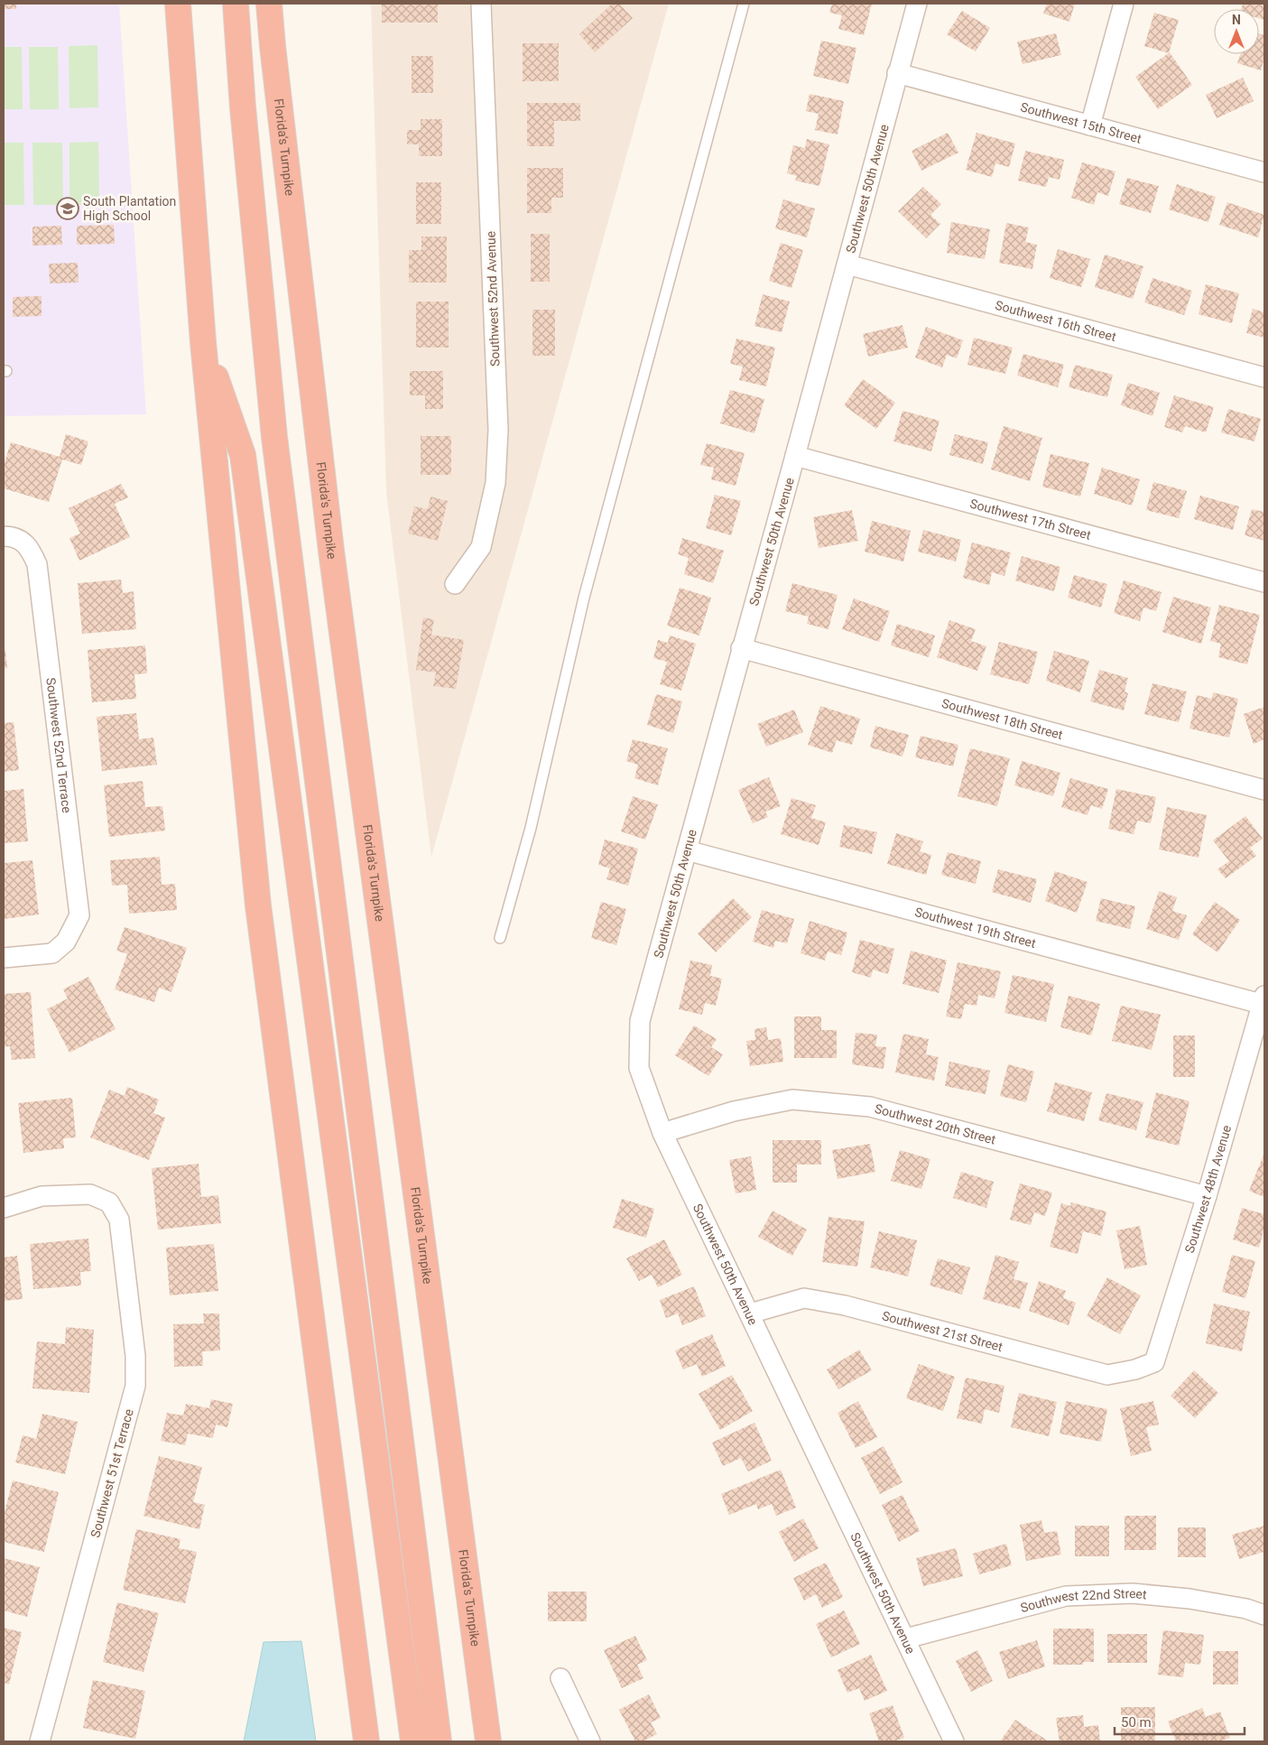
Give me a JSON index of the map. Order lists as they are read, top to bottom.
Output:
{
  "streets": {
    "highway": ["Florida's Turnpike"],
    "street": [
      "Southwest 15th Street",
      "Southwest 50th Avenue",
      "Southwest 52nd Avenue",
      "Southwest 16th Street",
      "Southwest 17th Street",
      "Southwest 18th Street",
      "Southwest 52nd Terrace",
      "Southwest 19th Street",
      "Southwest 20th Street",
      "Southwest 48th Avenue",
      "Southwest 21st Street",
      "Southwest 51st Terrace",
      "Southwest 22nd Street"
    ]
  },
  "crossings": [
    ["Southwest 15th Street", "Southwest 50th Avenue"],
    ["Southwest 50th Avenue", "Southwest 16th Street"],
    ["Southwest 50th Avenue", "Southwest 17th Street"],
    ["Southwest 50th Avenue", "Southwest 18th Street"],
    ["Southwest 50th Avenue", "Southwest 19th Street"],
    ["Southwest 50th Avenue", "Southwest 20th Street"],
    ["Southwest 50th Avenue", "Southwest 21st Street"],
    ["Southwest 50th Avenue", "Southwest 22nd Street"],
    ["Southwest 19th Street", "Southwest 48th Avenue"],
    ["Southwest 20th Street", "Southwest 48th Avenue"],
    ["Southwest 48th Avenue", "Southwest 21st Street"]
  ],
  "places": {
    "school or university": ["South Plantation High School"]
  },
  "scale_bar": "50 m",
  "north": "top"
}
